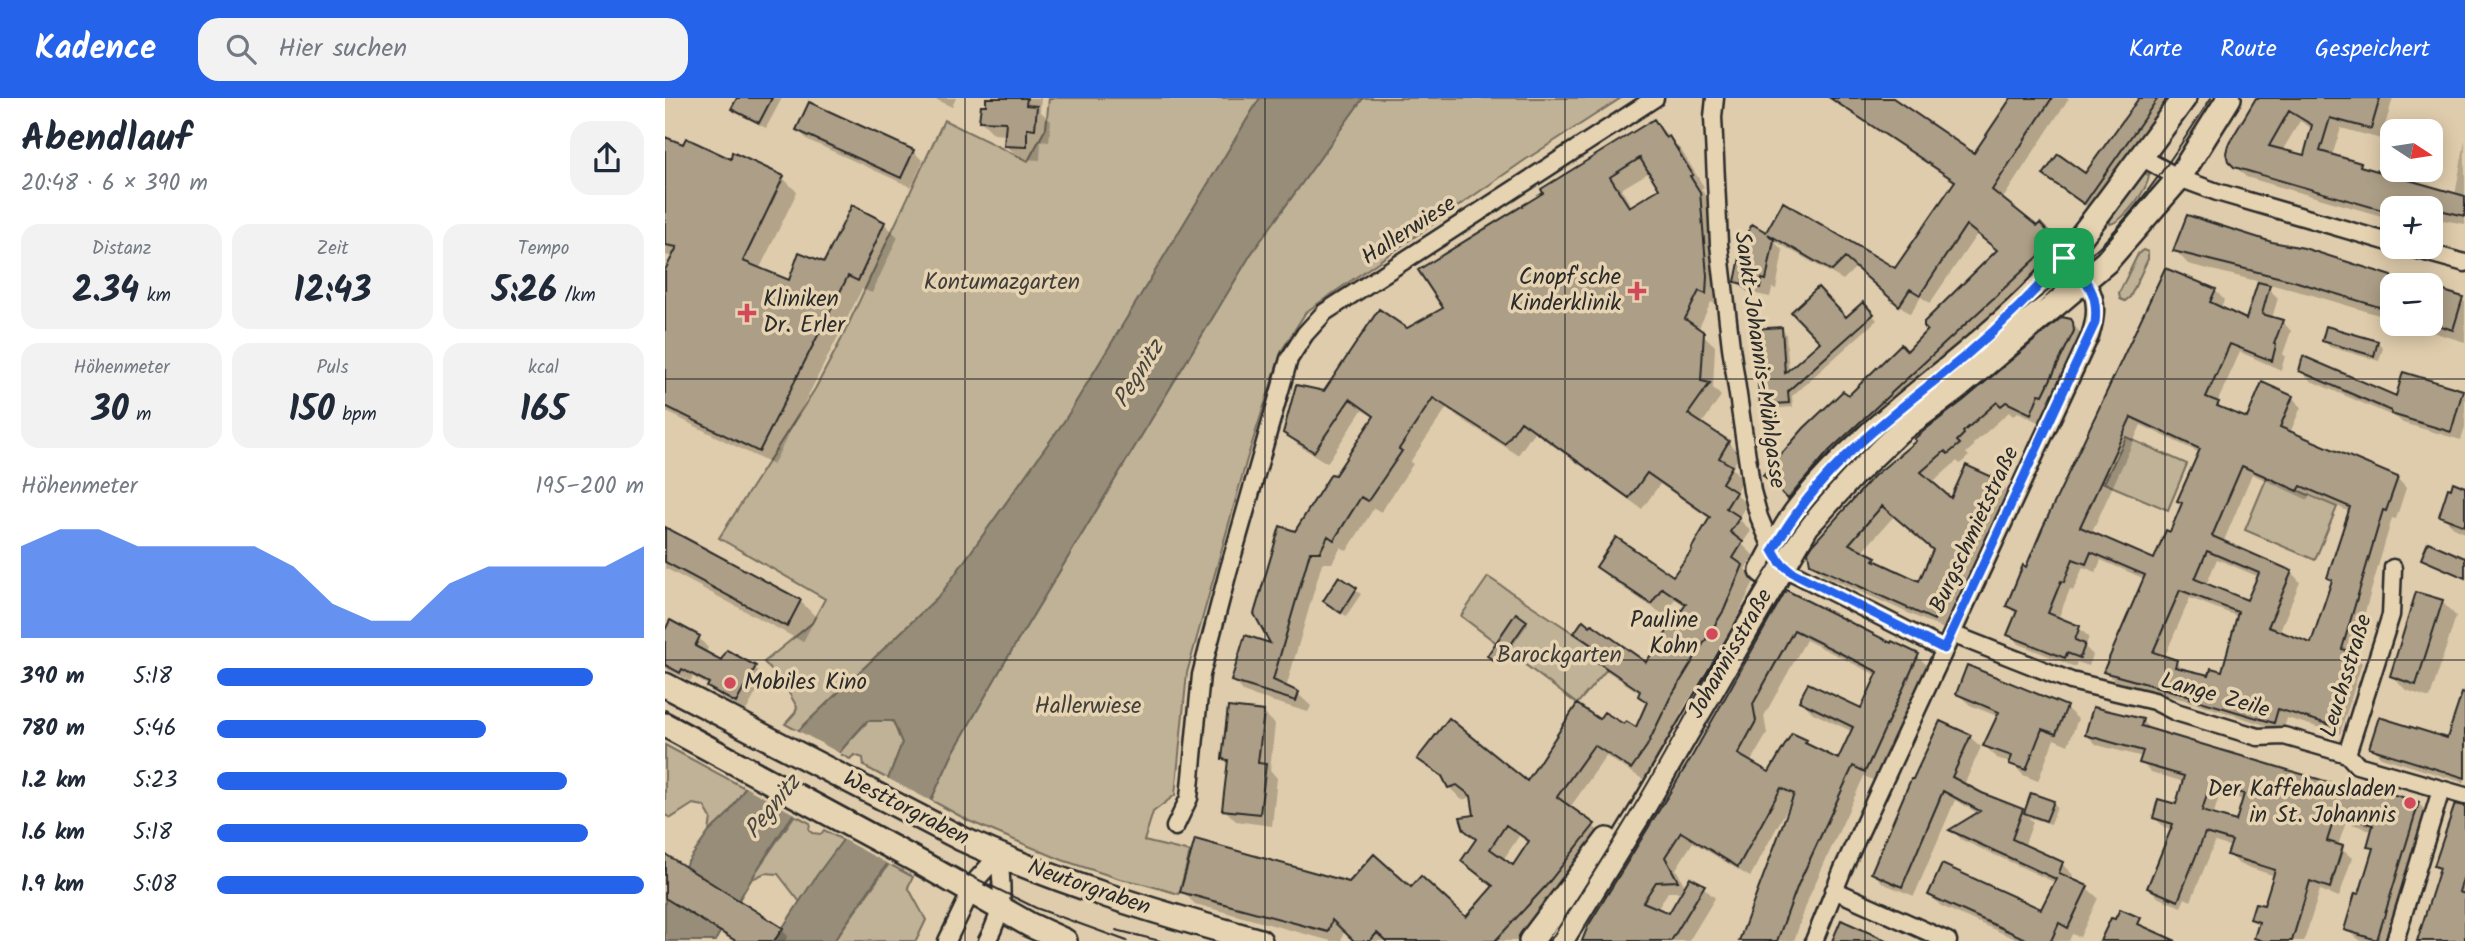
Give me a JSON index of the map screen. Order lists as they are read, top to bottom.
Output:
{
  "streets": {
    "main road": ["Johannisstraße", "Westtorgraben", "Neutorgraben"],
    "street": [
      "Hallerwiese",
      "Sankt-Johannis-Mühlgasse",
      "Burgschmietstraße",
      "Leuchsstraße",
      "Lange Zeile"
    ]
  },
  "crossings": [
    ["Sankt-Johannis-Mühlgasse", "Johannisstraße"],
    ["Burgschmietstraße", "Johannisstraße"],
    ["Burgschmietstraße", "Lange Zeile"],
    ["Leuchsstraße", "Lange Zeile"],
    ["Westtorgraben", "Neutorgraben"]
  ],
  "water": ["Pegnitz"],
  "parks": ["Kontumazgarten", "Barockgarten", "Hallerwiese"],
  "places": {
    "health": ["Cnopf'sche Kinderklinik", "Kliniken Dr. Erler"],
    "other": ["Pauline Kohn", "Mobiles Kino", "Der Kaffehausladen in St. Johannis"]
  },
  "north": "right",
  "page": {
    "header": "Kadence",
    "search": "Hier suchen",
    "nav": ["Karte", "Route", "Gespeichert"],
    "heading": ["Abendlauf", "20:48 · 6 × 390 m"],
    "map_buttons": ["+", "−"],
    "stats": [
      ["Distanz", "2.34 km"],
      ["Zeit", "12:43"],
      ["Tempo", "5:26 /km"],
      ["Höhenmeter", "30 m"],
      ["Puls", "150 bpm"],
      ["kcal", "165"]
    ],
    "chart": ["Höhenmeter", "195–200 m"],
    "list": [
      {
        "name": "390 m",
        "note": "5:18"
      },
      {
        "name": "780 m",
        "note": "5:46"
      },
      {
        "name": "1.2 km",
        "note": "5:23"
      },
      {
        "name": "1.6 km",
        "note": "5:18"
      },
      {
        "name": "1.9 km",
        "note": "5:08"
      }
    ]
  }
}
